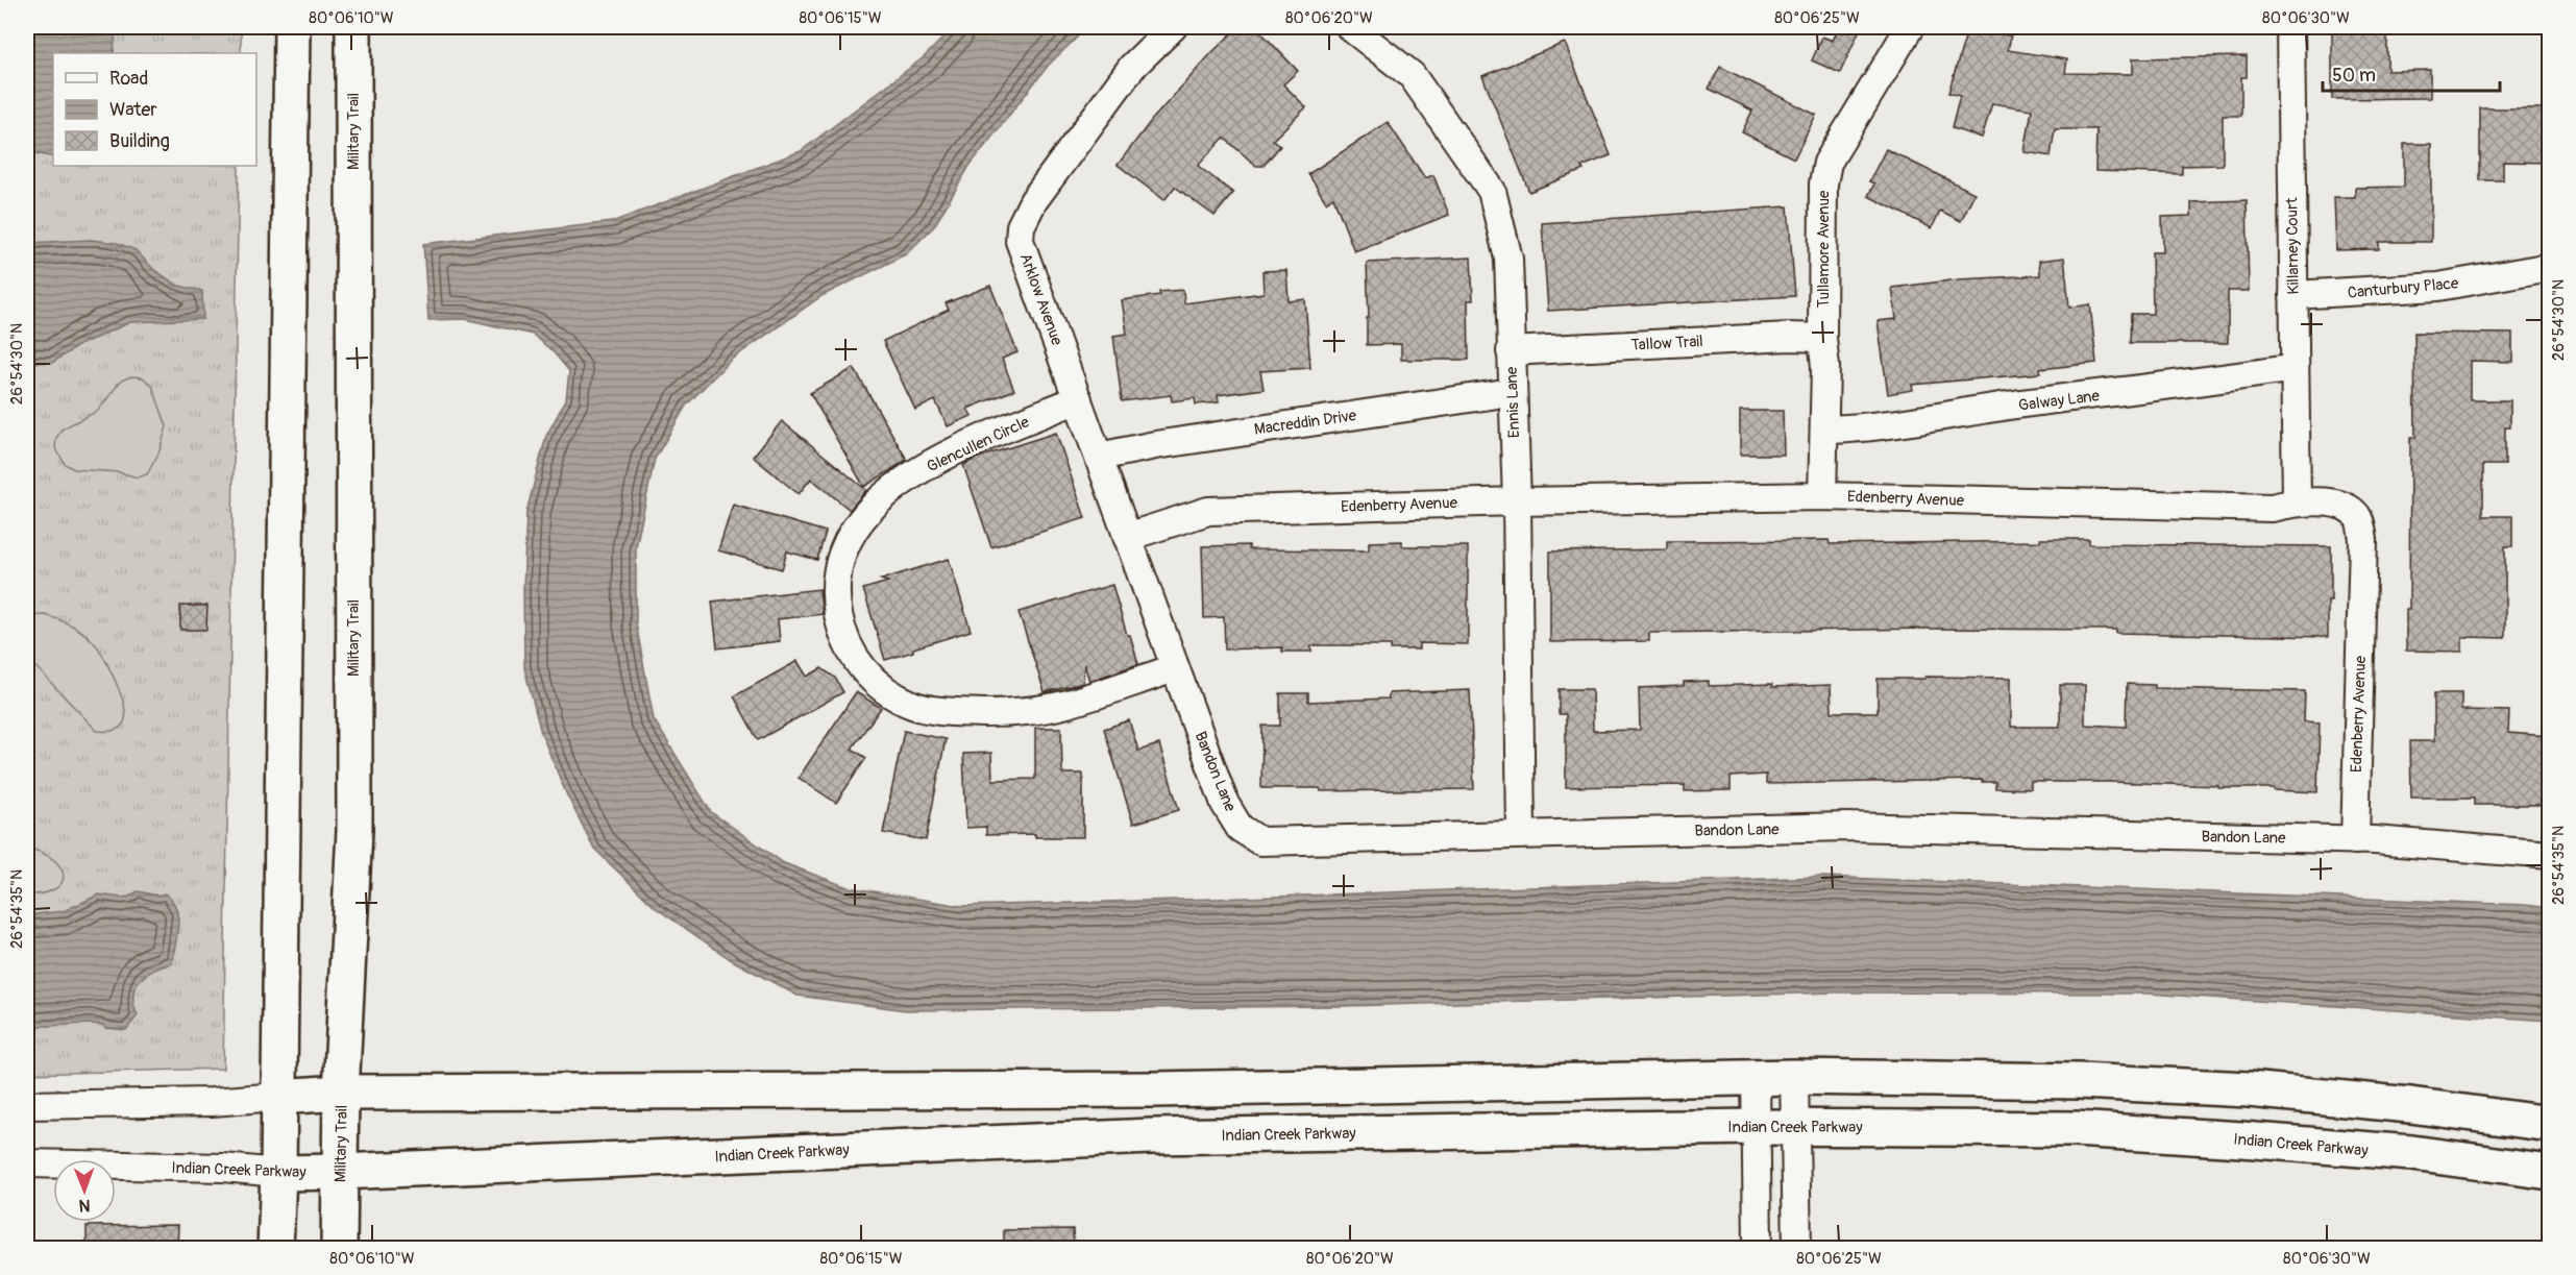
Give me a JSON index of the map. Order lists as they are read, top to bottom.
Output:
{
  "streets": {
    "street": [
      "Military Trail",
      "Killarney Court",
      "Tullamore Avenue",
      "Canturbury Place",
      "Arklow Avenue",
      "Tallow Trail",
      "Galway Lane",
      "Ennis Lane",
      "Macreddin Drive",
      "Glencullen Circle",
      "Edenberry Avenue",
      "Bandon Lane",
      "Indian Creek Parkway"
    ]
  },
  "crossings": [
    ["Military Trail", "Indian Creek Parkway"],
    ["Killarney Court", "Canturbury Place"],
    ["Killarney Court", "Galway Lane"],
    ["Killarney Court", "Edenberry Avenue"],
    ["Tullamore Avenue", "Tallow Trail"],
    ["Tullamore Avenue", "Galway Lane"],
    ["Tullamore Avenue", "Edenberry Avenue"],
    ["Arklow Avenue", "Macreddin Drive"],
    ["Arklow Avenue", "Glencullen Circle"],
    ["Arklow Avenue", "Edenberry Avenue"],
    ["Arklow Avenue", "Bandon Lane"],
    ["Tallow Trail", "Ennis Lane"],
    ["Ennis Lane", "Macreddin Drive"],
    ["Ennis Lane", "Edenberry Avenue"],
    ["Ennis Lane", "Bandon Lane"],
    ["Glencullen Circle", "Bandon Lane"],
    ["Edenberry Avenue", "Bandon Lane"]
  ],
  "legend": ["Road", "Water", "Building"],
  "scale_bar": "50 m",
  "north": "bottom",
  "coordinates": [
    "80°06'10\"W",
    "80°06'15\"W",
    "80°06'20\"W",
    "80°06'25\"W",
    "80°06'30\"W",
    "26°54'30\"N",
    "26°54'35\"N"
  ]
}
